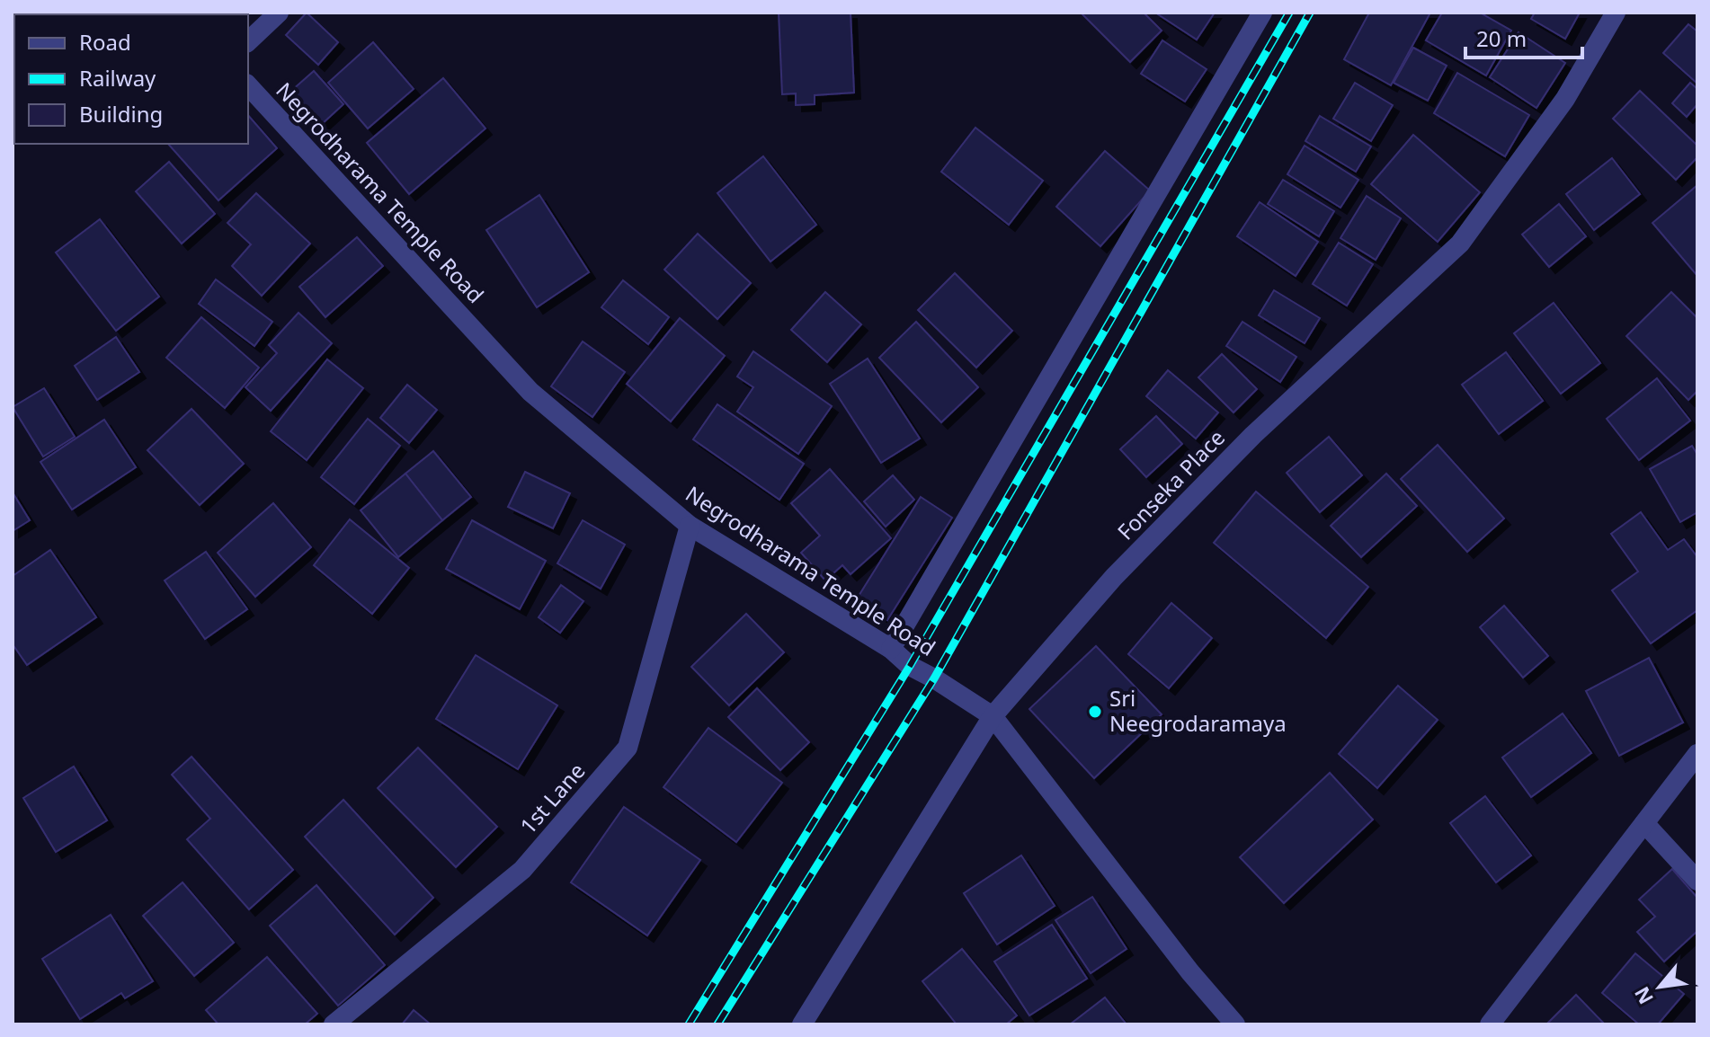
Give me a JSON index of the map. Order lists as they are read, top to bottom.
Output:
{
  "streets": {
    "street": ["Negrodharama Temple Road", "Fonseka Place", "1st Lane"]
  },
  "crossings": [
    ["Negrodharama Temple Road", "Fonseka Place"],
    ["Negrodharama Temple Road", "1st Lane"]
  ],
  "places": ["Sri Neegrodaramaya"],
  "legend": ["Road", "Railway", "Building"],
  "scale_bar": "20 m",
  "north": "bottom left"
}
